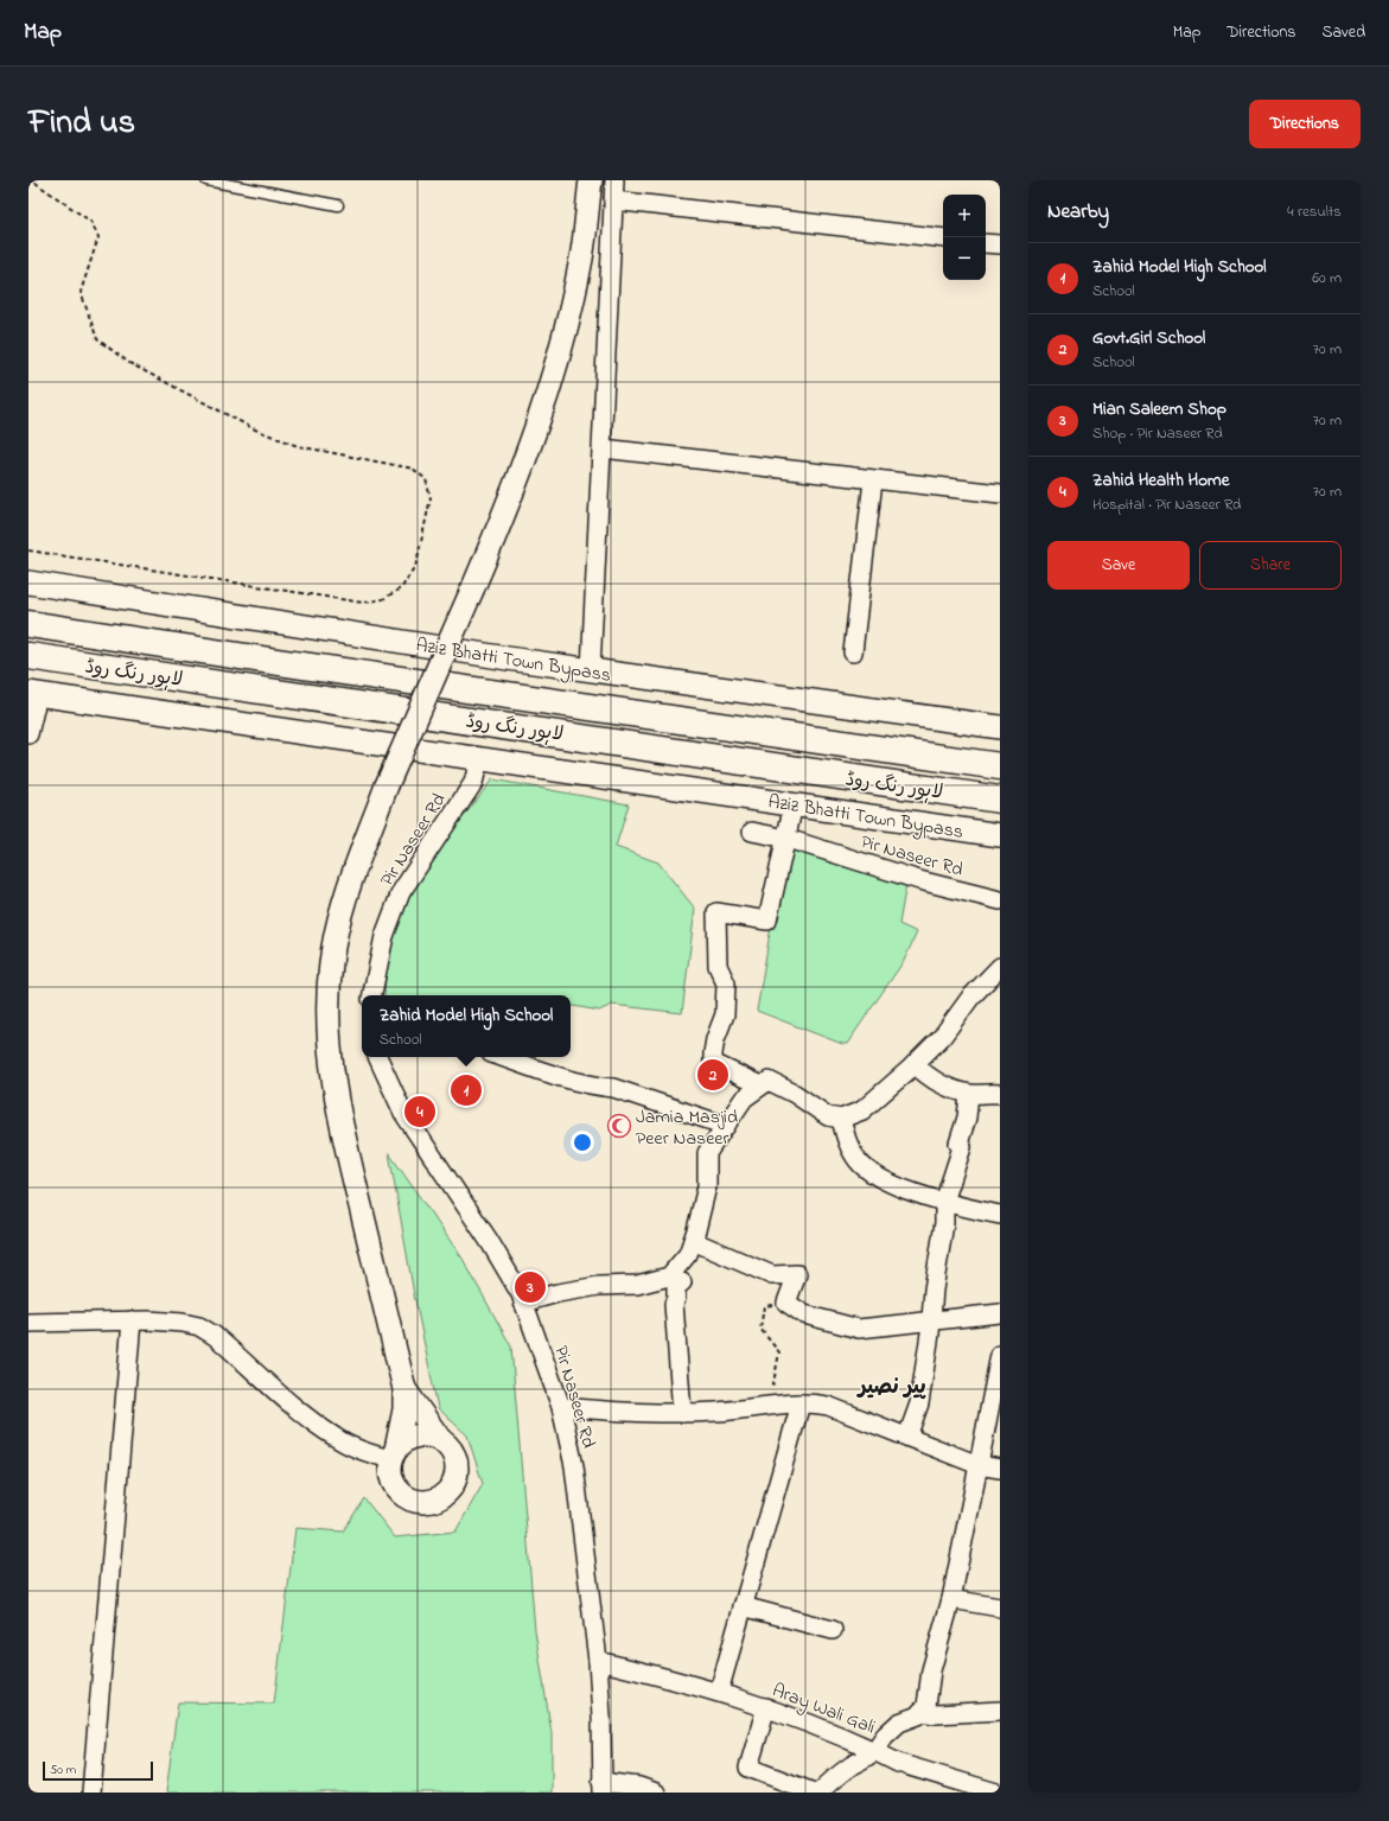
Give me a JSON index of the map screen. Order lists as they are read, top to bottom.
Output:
{
  "streets": {
    "highway": ["لاہور رنگ روڈ"],
    "street": ["Aziz Bhatti Town Bypass", "Pir Naseer Rd", "Aray Wali Gali"]
  },
  "crossings": [
    ["Aziz Bhatti Town Bypass", "Pir Naseer Rd"],
    ["Pir Naseer Rd", "Aray Wali Gali"]
  ],
  "districts": ["پیر نصیر"],
  "places": {
    "mosque": ["Jamia Masjid Peer Naseer"]
  },
  "scale_bar": "50 m",
  "page": {
    "header": "Map",
    "nav": ["Map", "Directions", "Saved"],
    "title": "Find us",
    "buttons": [
      "Directions",
      ["Save", "Share"]
    ],
    "heading": ["Nearby", "4 results"],
    "map_buttons": ["+", "−"],
    "list": [
      {
        "mark": "1",
        "name": "Zahid Model High School",
        "note": "School",
        "value": "60 m"
      },
      {
        "mark": "2",
        "name": "Govt.Girl School",
        "note": "School",
        "value": "70 m"
      },
      {
        "mark": "3",
        "name": "Mian Saleem Shop",
        "note": "Shop · Pir Naseer Rd",
        "value": "70 m"
      },
      {
        "mark": "4",
        "name": "Zahid Health Home",
        "note": "Hospital · Pir Naseer Rd",
        "value": "70 m"
      }
    ],
    "popup": ["Zahid Model High School", "School"],
    "pins": [
      "2",
      "1",
      "4",
      "3"
    ],
    "scale": "50 m"
  }
}
